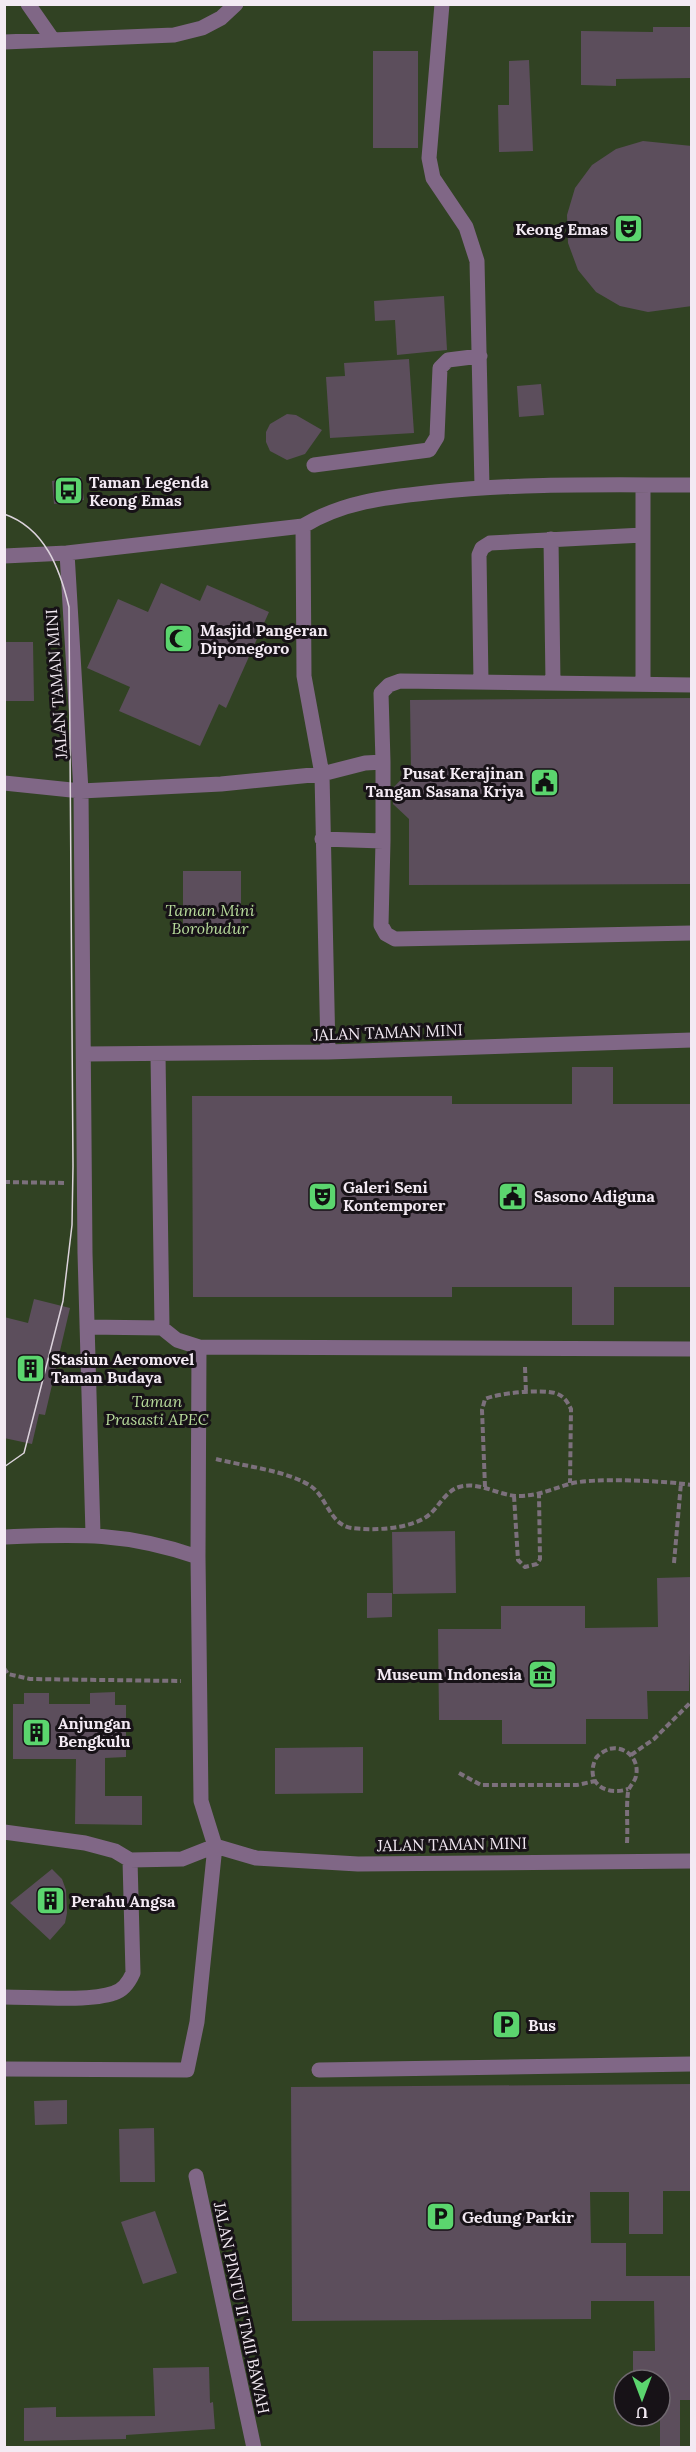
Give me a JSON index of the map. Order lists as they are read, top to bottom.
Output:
{
  "streets": {
    "lane": ["JALAN TAMAN MINI", "JALAN PINTU II TMII BAWAH"]
  },
  "parks": ["Taman Mini Borobudur", "Taman Prasasti APEC"],
  "places": {
    "theatre": ["Keong Emas", "Galeri Seni Kontemporer"],
    "bus stop": ["Taman Legenda Keong Emas"],
    "mosque": ["Masjid Pangeran Diponegoro"],
    "public building": ["Pusat Kerajinan Tangan Sasana Kriya", "Sasono Adiguna"],
    "building": ["Stasiun Aeromovel Taman Budaya", "Anjungan Bengkulu", "Perahu Angsa"],
    "museum": ["Museum Indonesia"],
    "parking": ["Bus", "Gedung Parkir"]
  },
  "north": "bottom"
}
